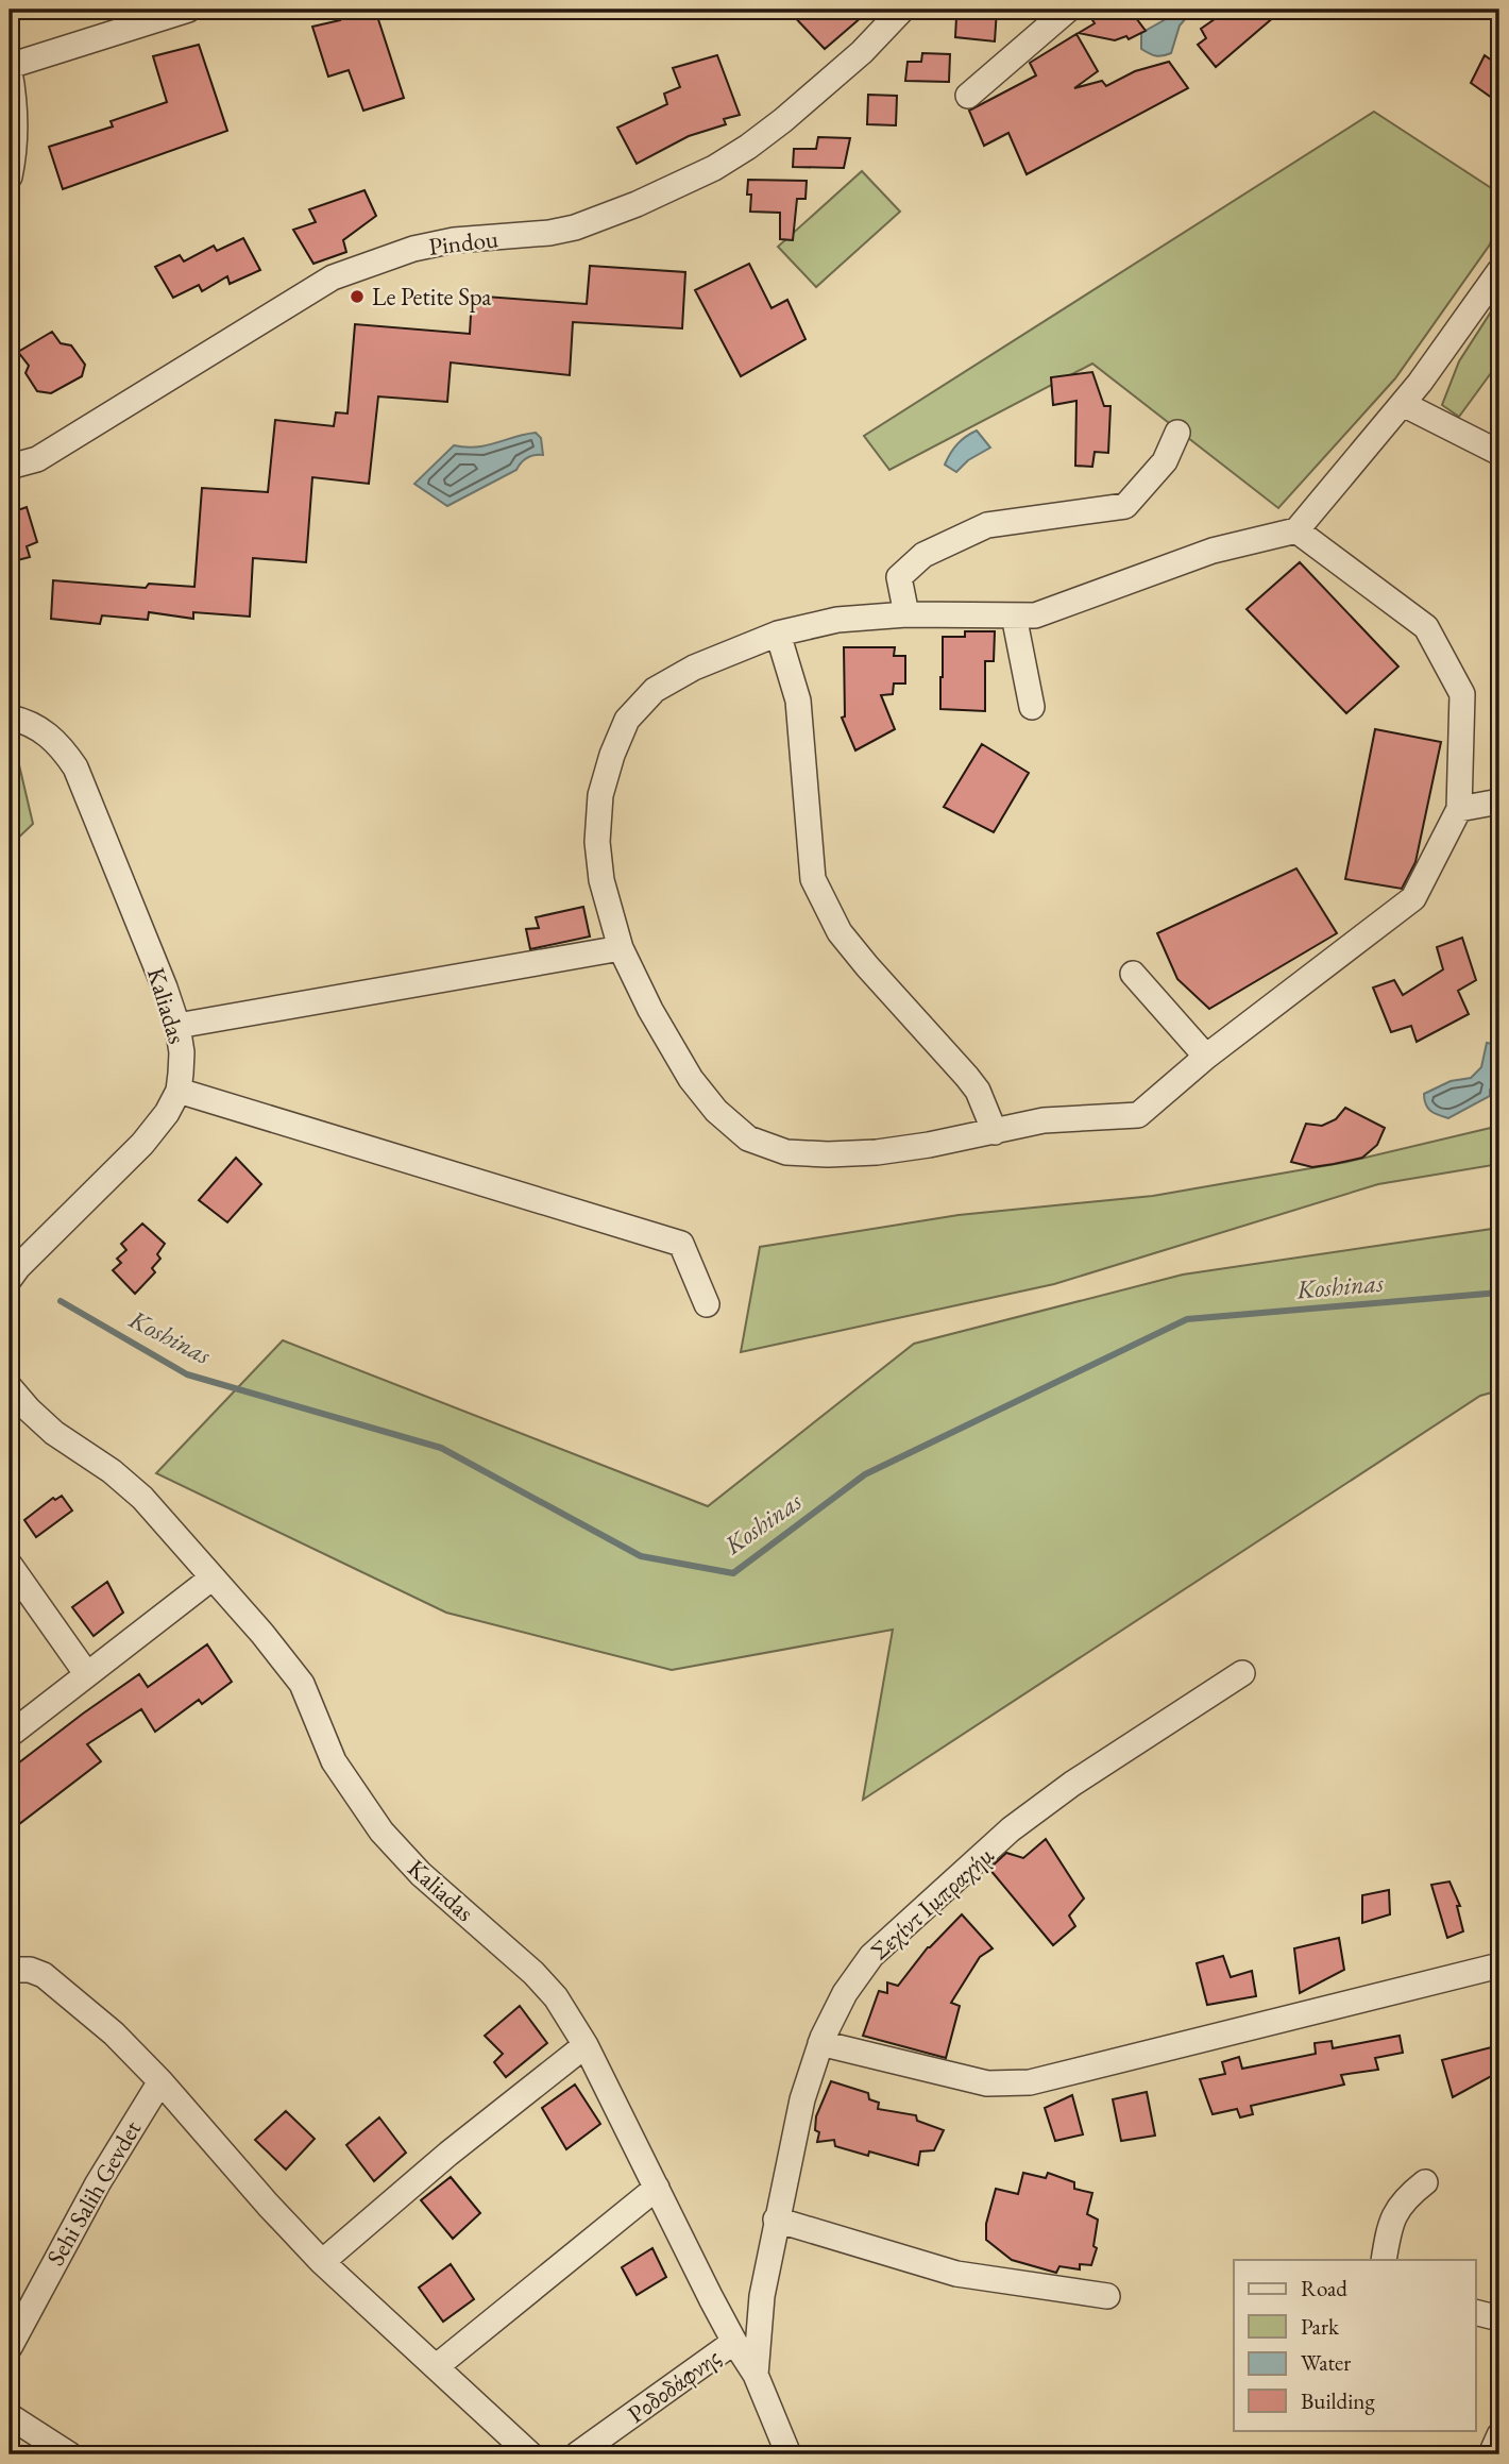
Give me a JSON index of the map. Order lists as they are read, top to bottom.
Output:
{
  "streets": {
    "street": [
      "Pindou",
      "Kaliadas",
      "Σεχίντ Ιμπραχήμ",
      "Sehi Salih Gevdet",
      "Ροδοδάφνης"
    ]
  },
  "crossings": [
    ["Kaliadas", "Σεχίντ Ιμπραχήμ"],
    ["Kaliadas", "Ροδοδάφνης"]
  ],
  "water": ["Koshinas"],
  "places": ["Le Petite Spa"],
  "legend": [
    "Road",
    "Park",
    "Water",
    "Building"
  ]
}
